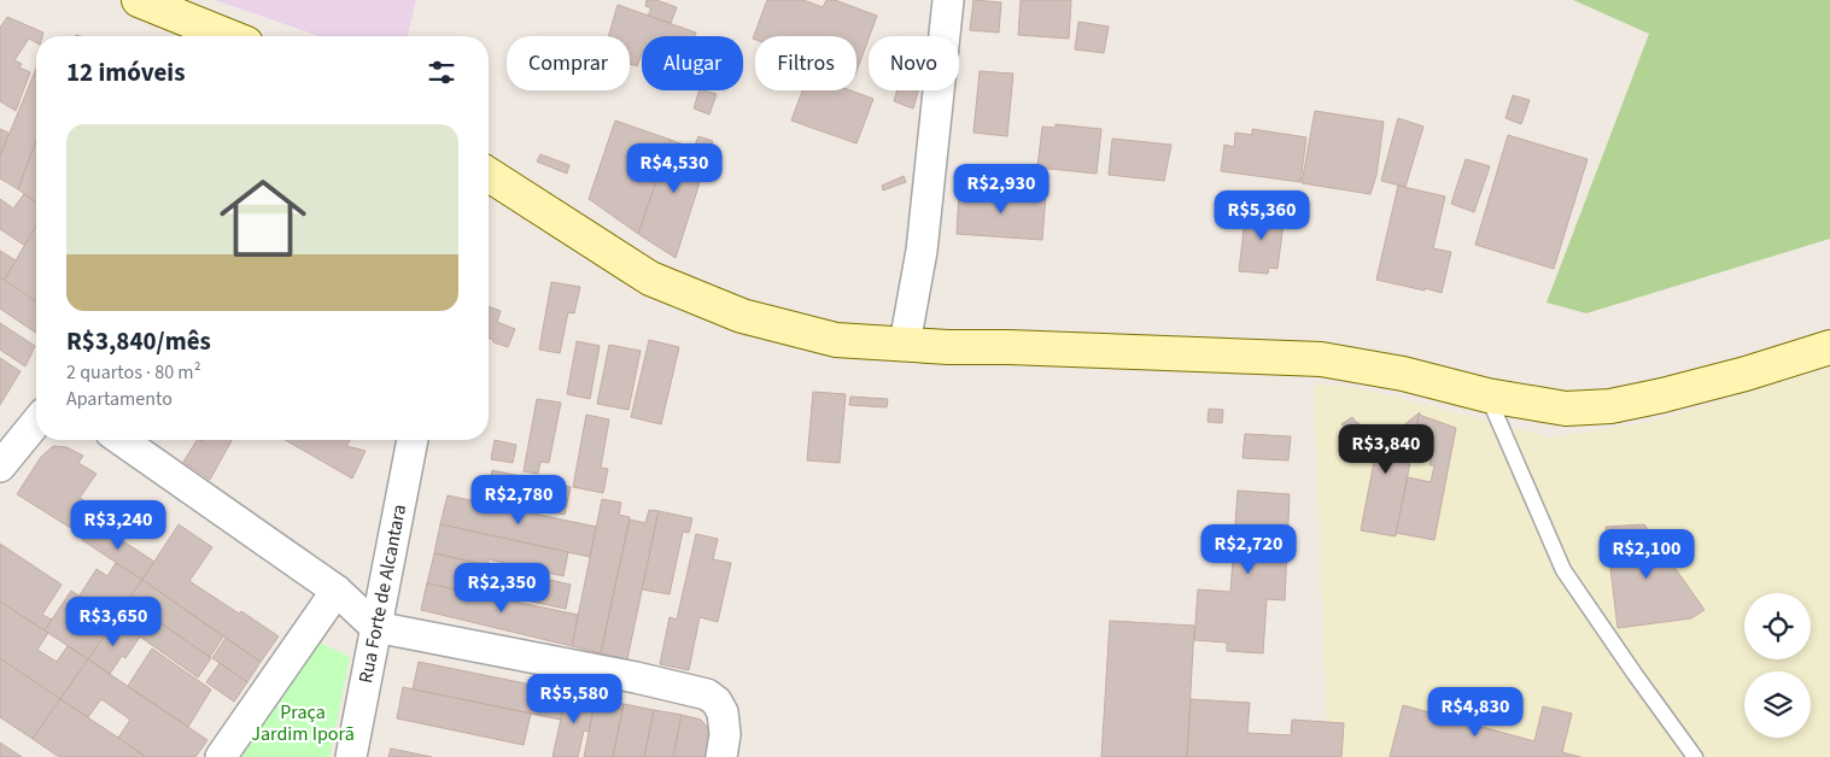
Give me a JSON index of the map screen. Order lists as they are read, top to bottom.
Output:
{
  "streets": {
    "street": ["Rua Forte de Alcantara"]
  },
  "parks": ["Praça Jardim Iporã"],
  "page": {
    "chip": [
      "Comprar",
      "Alugar",
      "Filtros",
      "Novo"
    ],
    "heading": "12 imóveis",
    "list": [
      {
        "name": "R$3,840/mês",
        "note": "2 quartos · 80 m² · Apartamento"
      }
    ],
    "price": [
      "R$4,530",
      "R$2,930",
      "R$5,360",
      "R$3,840",
      "R$2,780",
      "R$3,240",
      "R$2,720",
      "R$2,100",
      "R$2,350",
      "R$3,650",
      "R$5,580",
      "R$4,830"
    ]
  }
}
